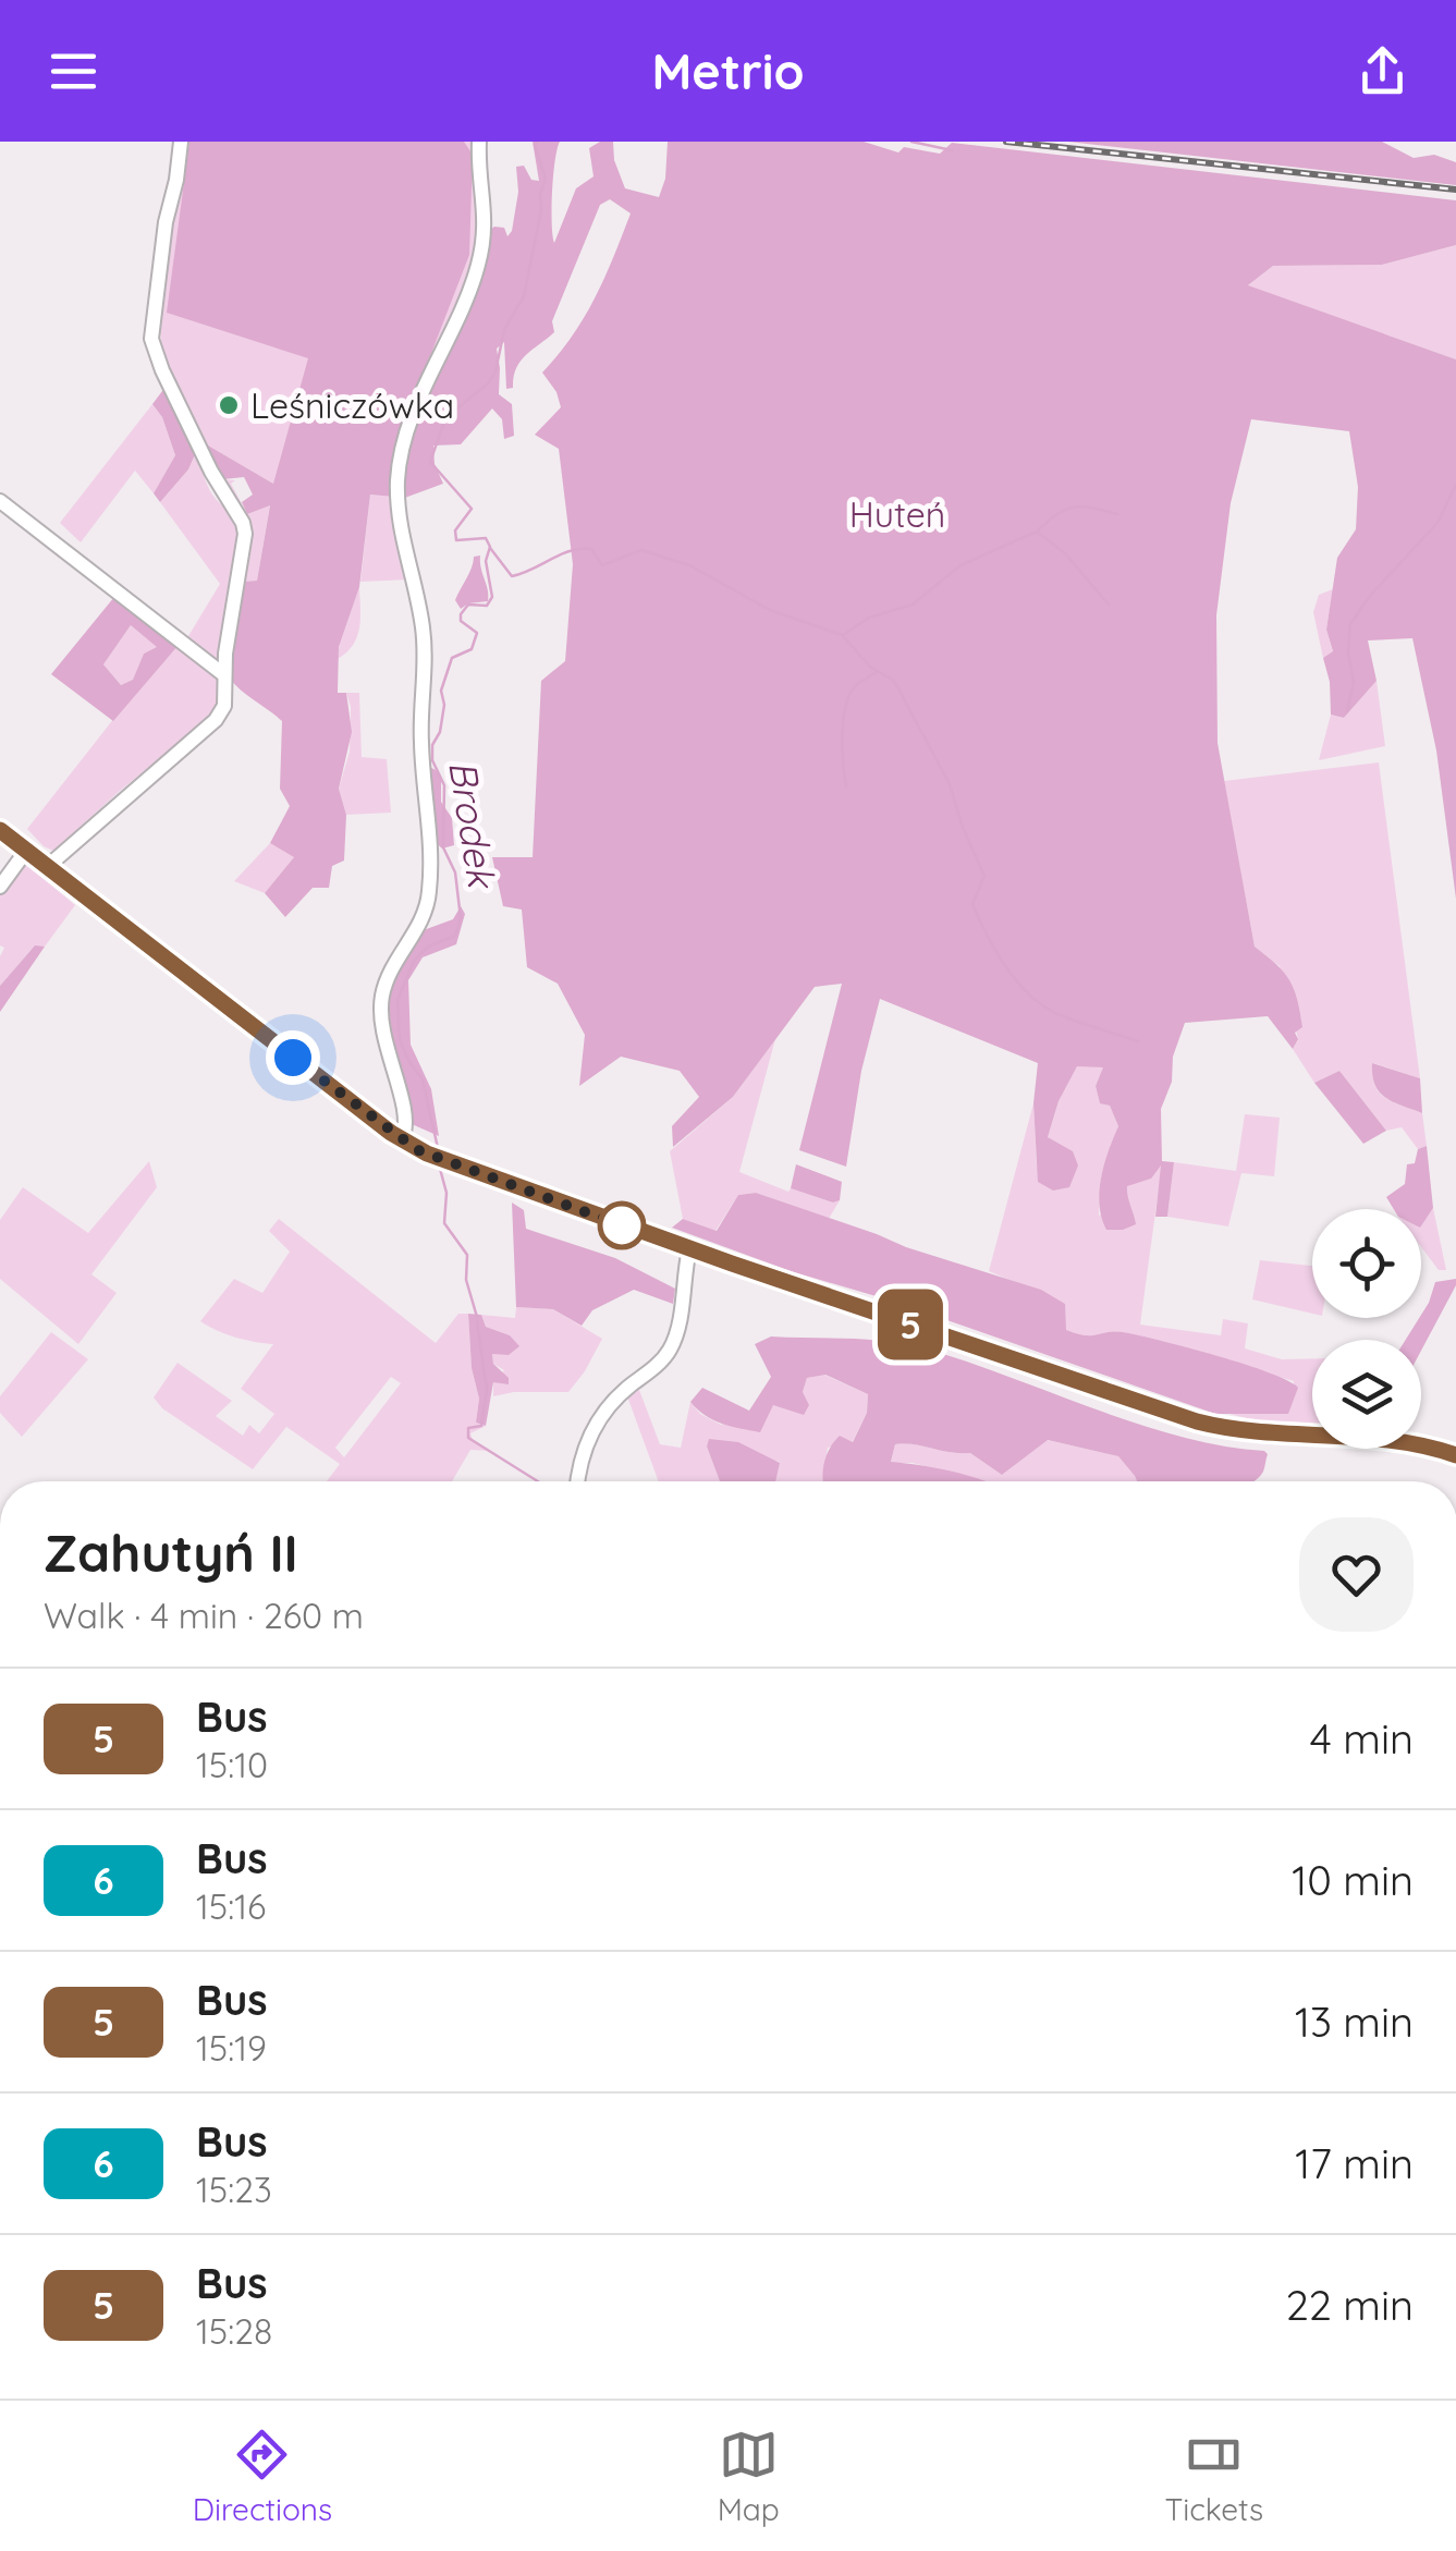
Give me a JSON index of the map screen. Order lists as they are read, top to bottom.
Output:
{
  "water": ["Brodek"],
  "parks": ["Huteń"],
  "places": ["Leśniczówka"],
  "lines": ["bus line 5"],
  "page": {
    "header": "Metrio",
    "on_map": "5",
    "heading": ["Zahutyń II", "Walk · 4 min · 260 m"],
    "list": [
      {
        "mark": "5",
        "name": "Bus",
        "note": "15:10",
        "value": "4 min"
      },
      {
        "mark": "6",
        "name": "Bus",
        "note": "15:16",
        "value": "10 min"
      },
      {
        "mark": "5",
        "name": "Bus",
        "note": "15:19",
        "value": "13 min"
      },
      {
        "mark": "6",
        "name": "Bus",
        "note": "15:23",
        "value": "17 min"
      },
      {
        "mark": "5",
        "name": "Bus",
        "note": "15:28",
        "value": "22 min"
      }
    ],
    "tabs": ["Directions", "Map", "Tickets"]
  }
}
